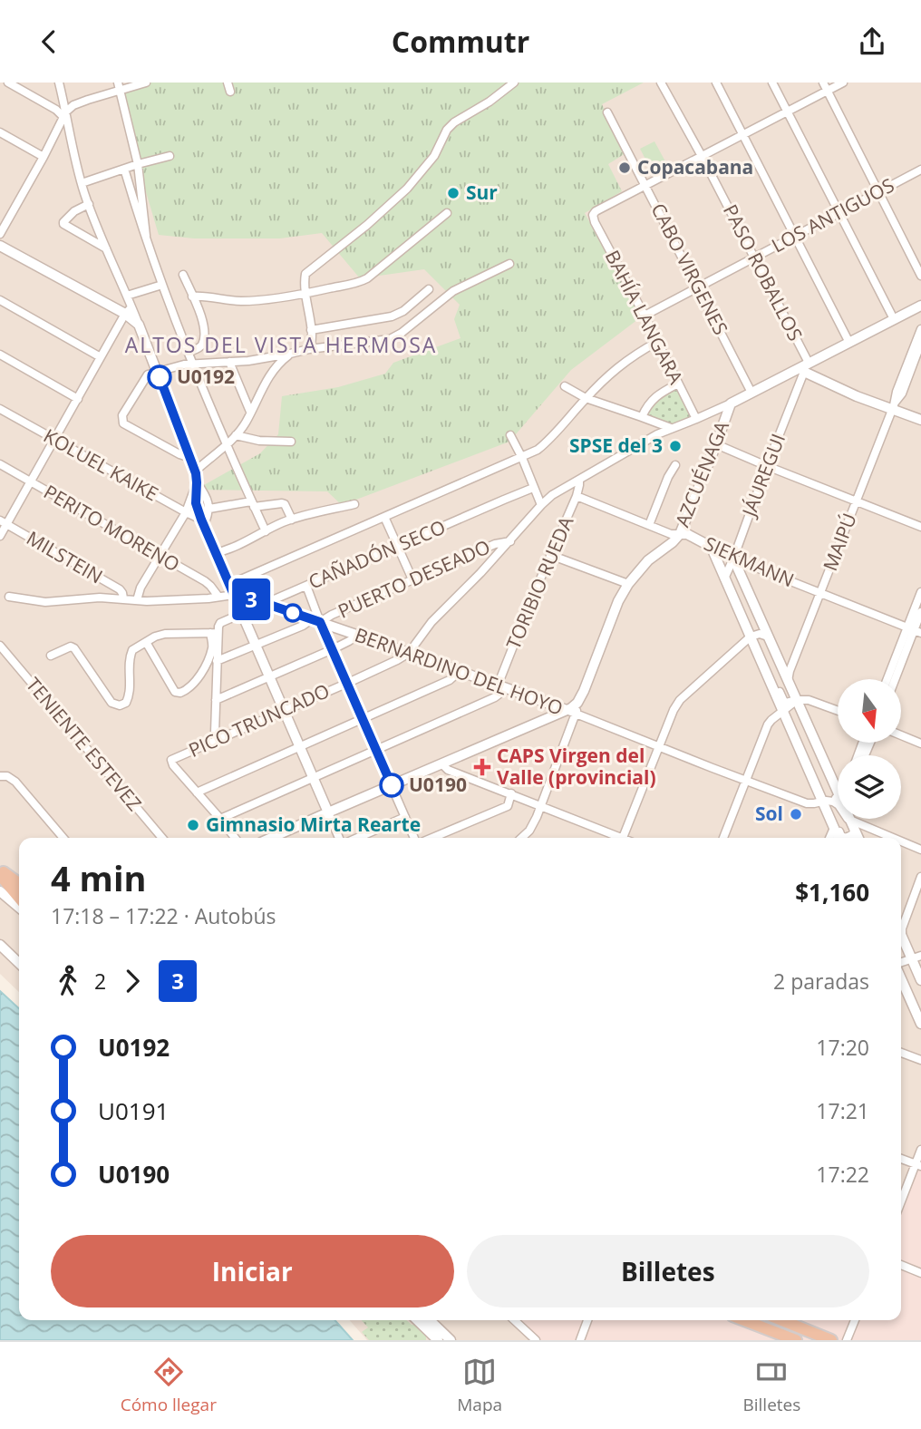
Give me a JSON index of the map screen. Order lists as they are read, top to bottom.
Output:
{
  "streets": {
    "street": [
      "LOS ANTIGUOS",
      "CABO VIRGENES",
      "PASO ROBALLOS",
      "BAHÍA LANGARA",
      "KOLUEL KAIKE",
      "AZCUÉNAGA",
      "JÁUREGUI",
      "PERITO MORENO",
      "MAIPÚ",
      "CAÑADÓN SECO",
      "MILSTEIN",
      "SIEKMANN",
      "PUERTO DESEADO",
      "TORIBIO RUEDA",
      "BERNARDINO DEL HOYO",
      "PICO TRUNCADO",
      "TENIENTE ESTEVEZ"
    ]
  },
  "crossings": [
    ["LOS ANTIGUOS", "CABO VIRGENES"],
    ["LOS ANTIGUOS", "PASO ROBALLOS"],
    ["LOS ANTIGUOS", "BAHÍA LANGARA"],
    ["CABO VIRGENES", "BAHÍA LANGARA"],
    ["PASO ROBALLOS", "JÁUREGUI"],
    ["BAHÍA LANGARA", "PICO TRUNCADO"],
    ["AZCUÉNAGA", "SIEKMANN"],
    ["AZCUÉNAGA", "BERNARDINO DEL HOYO"],
    ["AZCUÉNAGA", "PICO TRUNCADO"],
    ["JÁUREGUI", "SIEKMANN"],
    ["PERITO MORENO", "BERNARDINO DEL HOYO"],
    ["MAIPÚ", "SIEKMANN"],
    ["CAÑADÓN SECO", "BERNARDINO DEL HOYO"],
    ["MILSTEIN", "BERNARDINO DEL HOYO"],
    ["SIEKMANN", "TORIBIO RUEDA"],
    ["PUERTO DESEADO", "BERNARDINO DEL HOYO"],
    ["PUERTO DESEADO", "PICO TRUNCADO"],
    ["TORIBIO RUEDA", "BERNARDINO DEL HOYO"],
    ["TORIBIO RUEDA", "PICO TRUNCADO"],
    ["BERNARDINO DEL HOYO", "PICO TRUNCADO"]
  ],
  "districts": ["ALTOS DEL VISTA HERMOSA"],
  "places": {
    "other": [
      "Copacabana",
      "Sur",
      "U0192",
      "SPSE del 3",
      "U0190",
      "Sol",
      "Gimnasio Mirta Rearte"
    ],
    "health": ["CAPS Virgen del Valle (provincial)"]
  },
  "lines": ["bus line 3"],
  "north": "bottom",
  "page": {
    "header": "Commutr",
    "on_map": "3",
    "heading": ["4 min", "17:18 – 17:22 · Autobús", "$1,160"],
    "legs": ["2", "3", "2 paradas"],
    "list": [
      {
        "name": "U0192",
        "value": "17:20"
      },
      {
        "name": "U0191",
        "value": "17:21"
      },
      {
        "name": "U0190",
        "value": "17:22"
      }
    ],
    "buttons": ["Iniciar", "Billetes"],
    "tabs": ["Cómo llegar", "Mapa", "Billetes"]
  }
}
